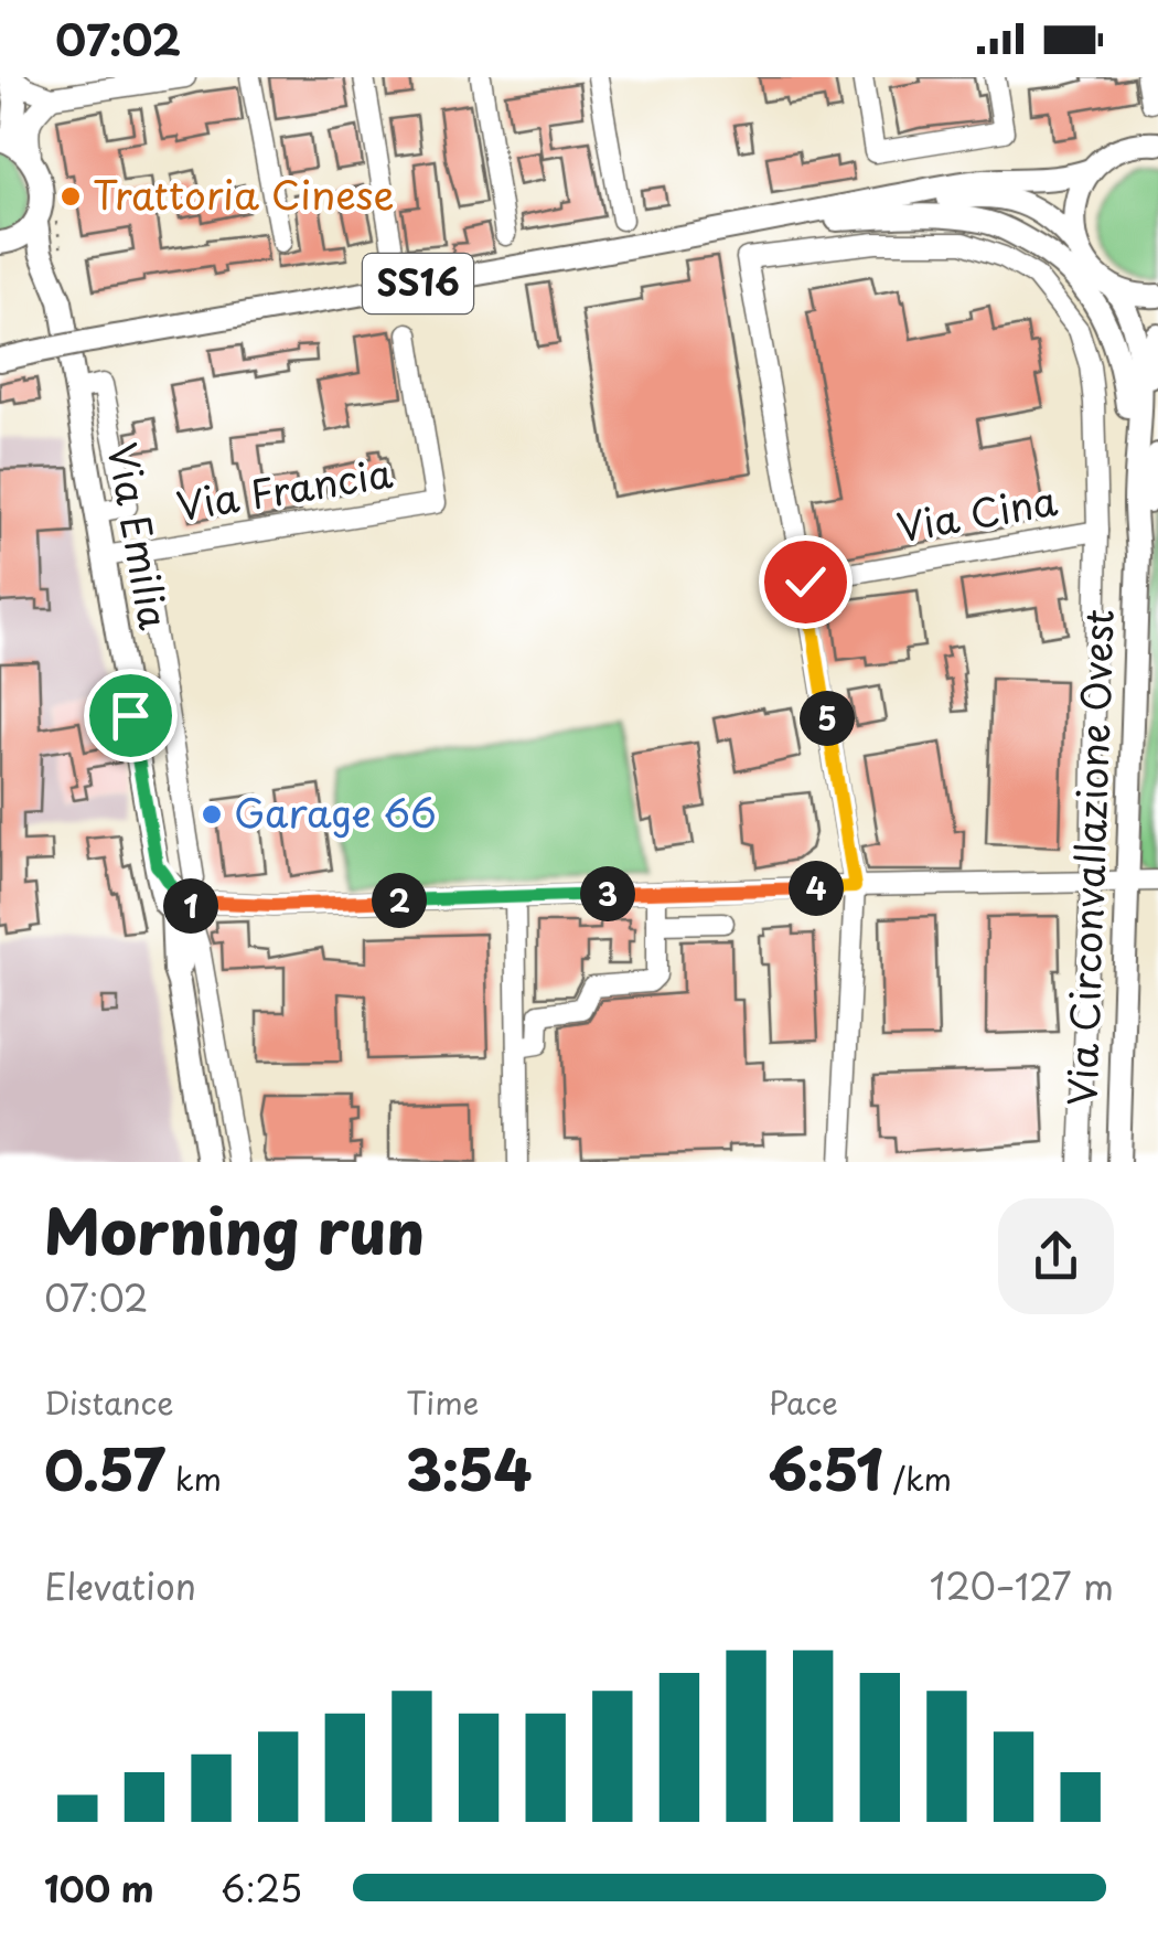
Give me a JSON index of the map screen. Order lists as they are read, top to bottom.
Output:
{
  "streets": {
    "main road": ["SS16", "Via Emilia", "Via Circonvallazione Ovest"],
    "street": ["Via Francia", "Via Cina"]
  },
  "crossings": [
    ["SS16", "Via Circonvallazione Ovest"],
    ["Via Francia", "Via Emilia"]
  ],
  "places": ["Trattoria Cinese", "Garage 66"],
  "page": {
    "status": "07:02",
    "pins": [
      "5",
      "4",
      "3",
      "2",
      "1"
    ],
    "heading": ["Morning run", "07:02"],
    "stats": [
      ["Distance", "0.57 km"],
      ["Time", "3:54"],
      ["Pace", "6:51 /km"]
    ],
    "chart": ["Elevation", "120–127 m"],
    "list": [
      {
        "name": "100 m",
        "note": "6:25"
      }
    ]
  }
}
